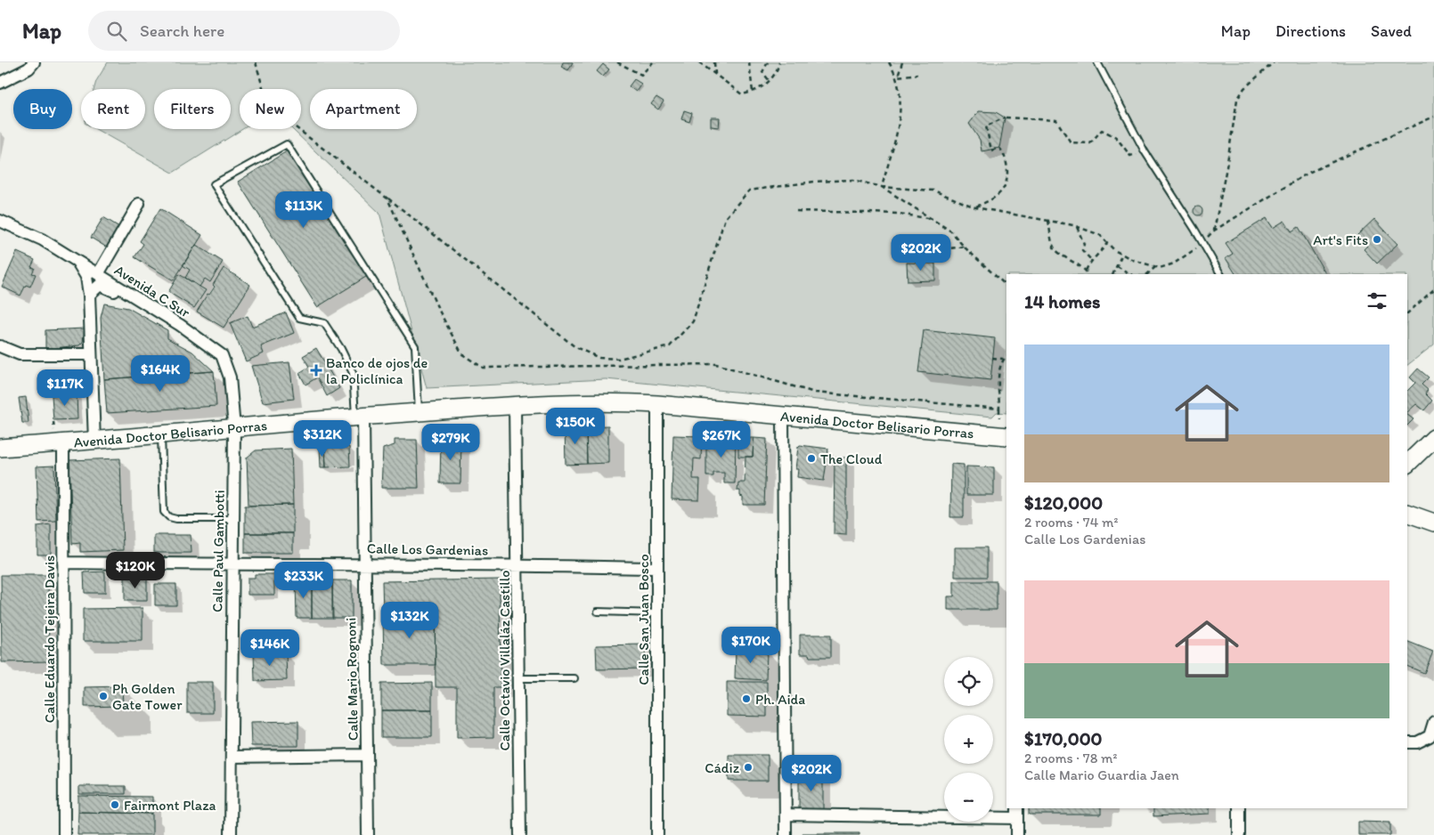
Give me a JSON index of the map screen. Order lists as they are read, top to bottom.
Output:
{
  "streets": {
    "street": [
      "Avenida C Sur",
      "Avenida Doctor Belisario Porras",
      "Calle Los Gardenias",
      "Calle Paul Gambotti",
      "Calle San Juan Bosco",
      "Calle Eduardo Tejeira Davis",
      "Calle Octavio Villaláz Castillo",
      "Calle Mario Rognoni"
    ]
  },
  "crossings": [
    ["Avenida C Sur", "Avenida Doctor Belisario Porras"],
    ["Avenida C Sur", "Calle Paul Gambotti"],
    ["Avenida Doctor Belisario Porras", "Calle Paul Gambotti"],
    ["Avenida Doctor Belisario Porras", "Calle San Juan Bosco"],
    ["Avenida Doctor Belisario Porras", "Calle Eduardo Tejeira Davis"],
    ["Avenida Doctor Belisario Porras", "Calle Octavio Villaláz Castillo"],
    ["Avenida Doctor Belisario Porras", "Calle Mario Rognoni"],
    ["Calle Los Gardenias", "Calle Paul Gambotti"],
    ["Calle Los Gardenias", "Calle San Juan Bosco"],
    ["Calle Los Gardenias", "Calle Eduardo Tejeira Davis"],
    ["Calle Los Gardenias", "Calle Octavio Villaláz Castillo"],
    ["Calle Los Gardenias", "Calle Mario Rognoni"]
  ],
  "places": {
    "other": [
      "Art's Fits",
      "The Cloud",
      "Ph Golden Gate Tower",
      "Ph. Aida",
      "Cádiz",
      "Fairmont Plaza"
    ],
    "health": ["Banco de ojos de la Policlínica"]
  },
  "page": {
    "header": "Map",
    "search": "Search here",
    "nav": ["Map", "Directions", "Saved"],
    "chip": [
      "Buy",
      "Rent",
      "Filters",
      "New",
      "Apartment"
    ],
    "price": [
      "$113K",
      "$202K",
      "$164K",
      "$117K",
      "$150K",
      "$312K",
      "$267K",
      "$279K",
      "$120K",
      "$233K",
      "$132K",
      "$170K",
      "$146K",
      "$202K"
    ],
    "heading": "14 homes",
    "list": [
      {
        "name": "$120,000",
        "note": "2 rooms · 74 m² · Calle Los Gardenias"
      },
      {
        "name": "$170,000",
        "note": "2 rooms · 78 m² · Calle Mario Guardia Jaen"
      }
    ],
    "map_buttons": ["+", "−"]
  }
}
